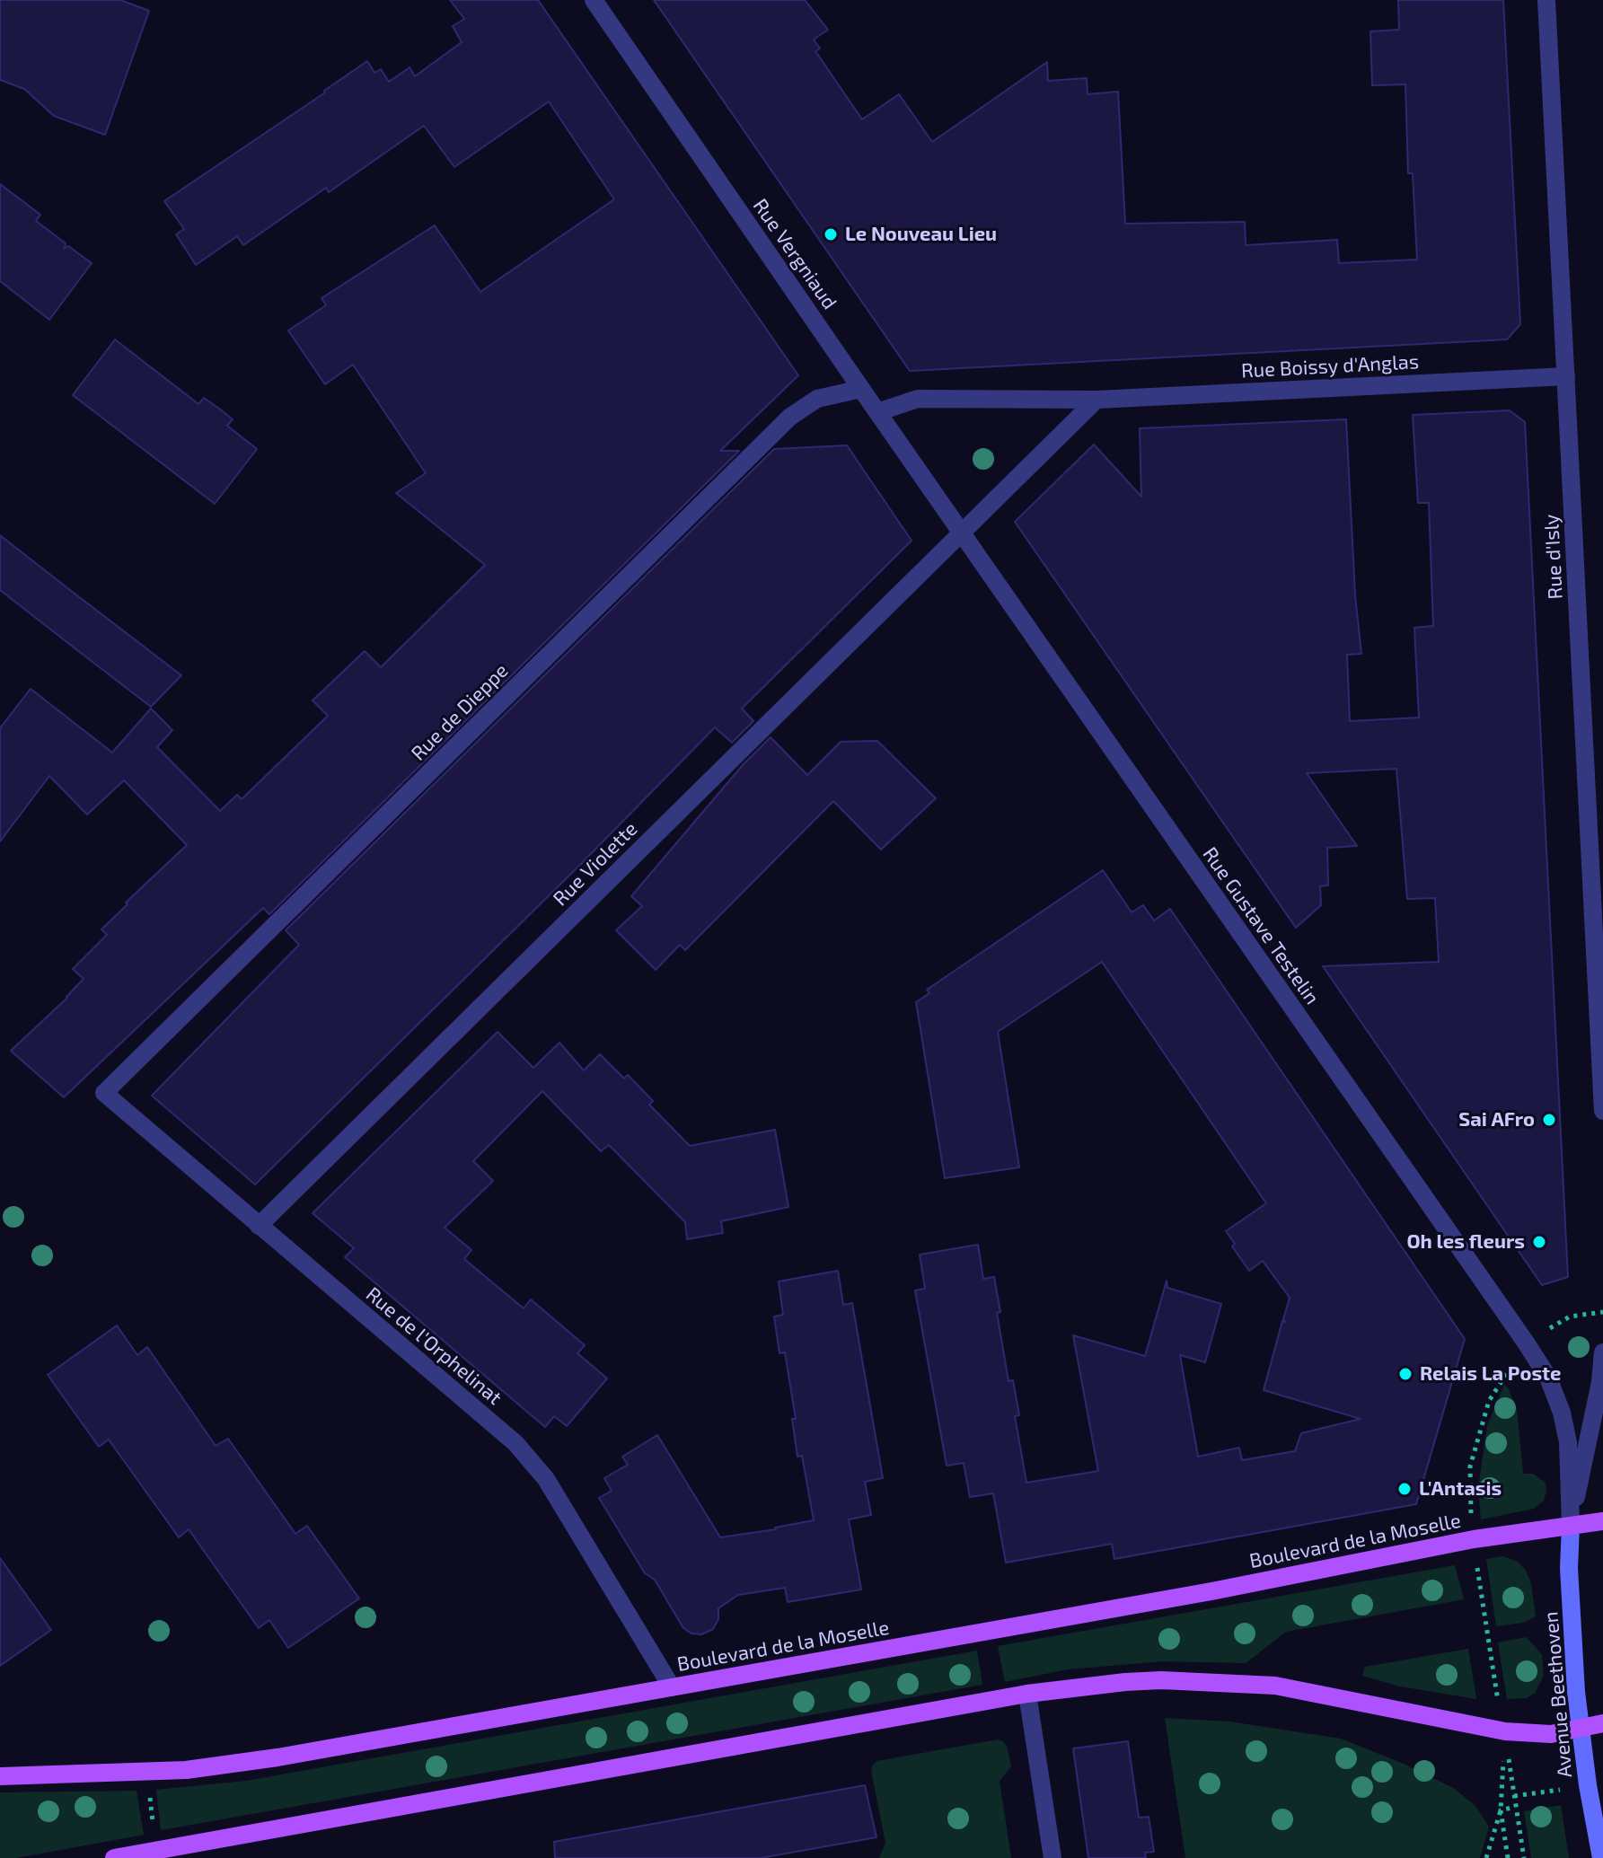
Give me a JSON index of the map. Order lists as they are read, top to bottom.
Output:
{
  "streets": {
    "main road": ["Boulevard de la Moselle", "Avenue Beethoven"],
    "street": [
      "Rue Vergniaud",
      "Rue Boissy d'Anglas",
      "Rue d'Isly",
      "Rue de Dieppe",
      "Rue Violette",
      "Rue Gustave Testelin",
      "Rue de l'Orphelinat"
    ]
  },
  "crossings": [
    ["Rue Vergniaud", "Rue Boissy d'Anglas"],
    ["Rue Vergniaud", "Rue de Dieppe"],
    ["Rue Vergniaud", "Rue Violette"],
    ["Rue Vergniaud", "Rue Gustave Testelin"],
    ["Rue Boissy d'Anglas", "Rue d'Isly"],
    ["Rue de Dieppe", "Rue de l'Orphelinat"],
    ["Rue Violette", "Rue Gustave Testelin"],
    ["Rue Violette", "Rue de l'Orphelinat"],
    ["Rue Gustave Testelin", "Boulevard de la Moselle"],
    ["Rue Gustave Testelin", "Avenue Beethoven"],
    ["Rue de l'Orphelinat", "Boulevard de la Moselle"],
    ["Boulevard de la Moselle", "Avenue Beethoven"]
  ],
  "places": [
    "Le Nouveau Lieu",
    "Sai AFro",
    "Oh les fleurs",
    "Relais La Poste",
    "L'Antasis"
  ]
}
